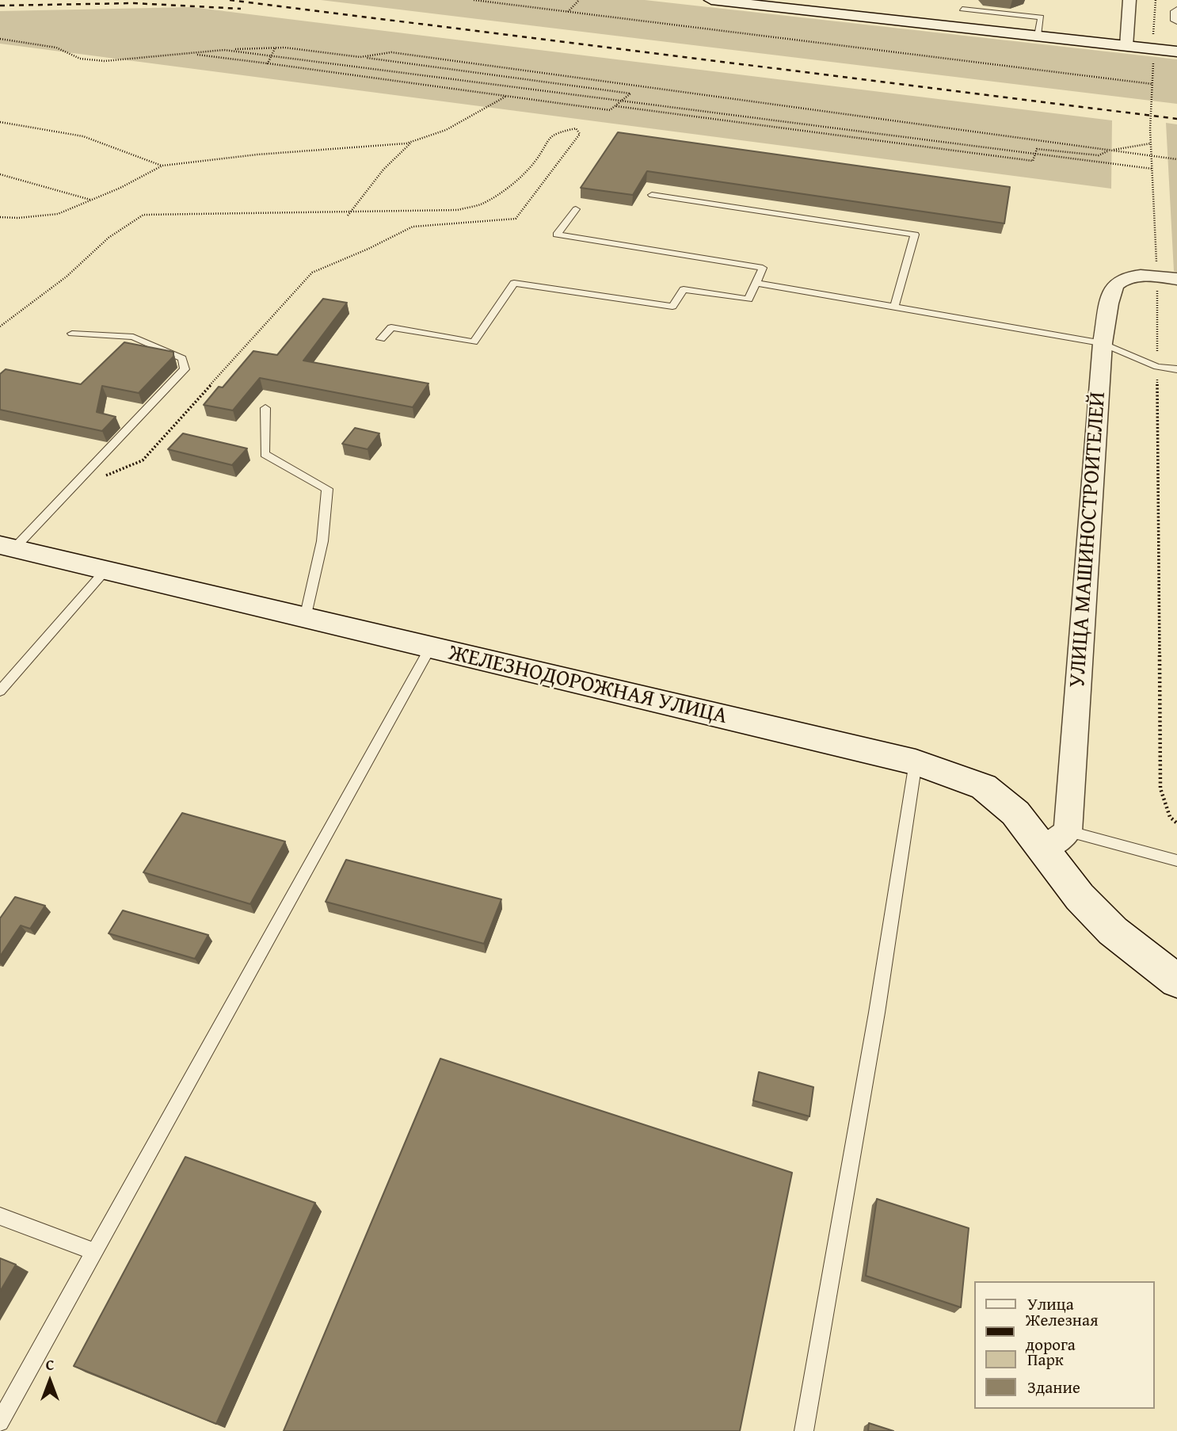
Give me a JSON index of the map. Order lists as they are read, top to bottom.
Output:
{
  "streets": {
    "street": ["УЛИЦА МАШИНОСТРОИТЕЛЕЙ", "ЖЕЛЕЗНОДОРОЖНАЯ УЛИЦА"]
  },
  "legend": [
    "Улица",
    "Железная дорога",
    "Парк",
    "Здание"
  ],
  "north": "top"
}
